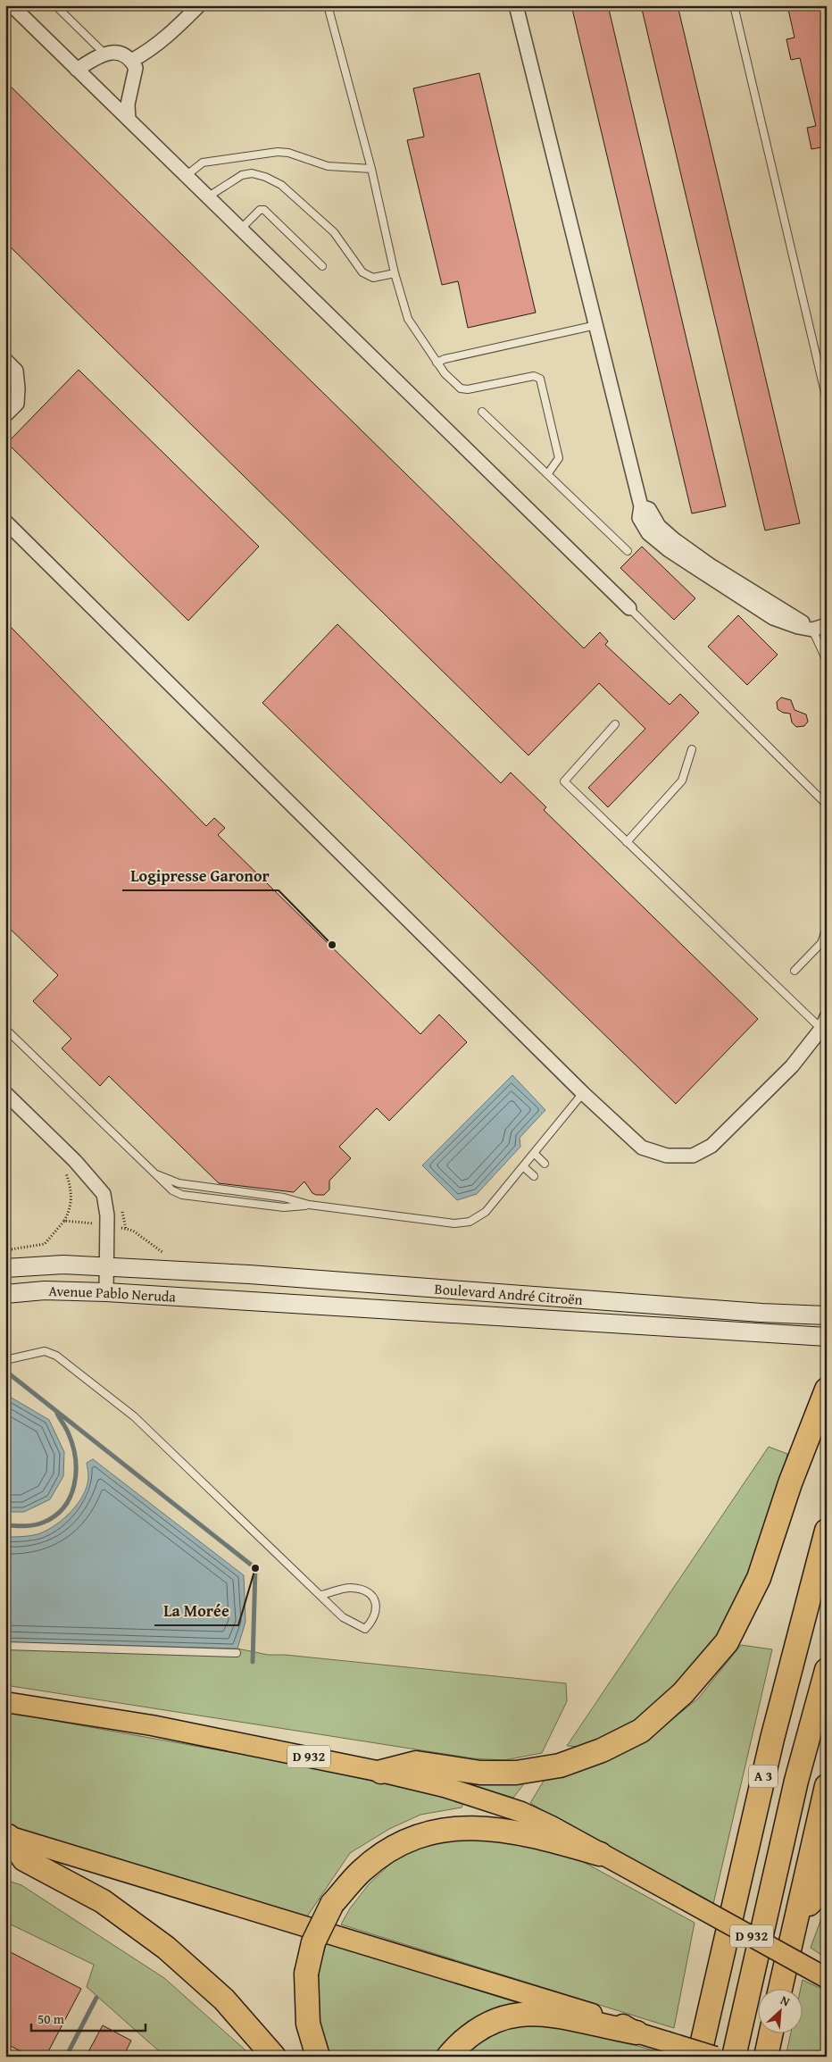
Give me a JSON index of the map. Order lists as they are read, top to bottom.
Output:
{
  "streets": {
    "highway": ["A 3"],
    "main road": ["Boulevard André Citroën", "Avenue Pablo Neruda", "D 932"]
  },
  "crossings": [
    ["Boulevard André Citroën", "Avenue Pablo Neruda"]
  ],
  "places": ["Logipresse Garonor", "La Morée"],
  "scale_bar": "50 m",
  "north": "top right"
}
